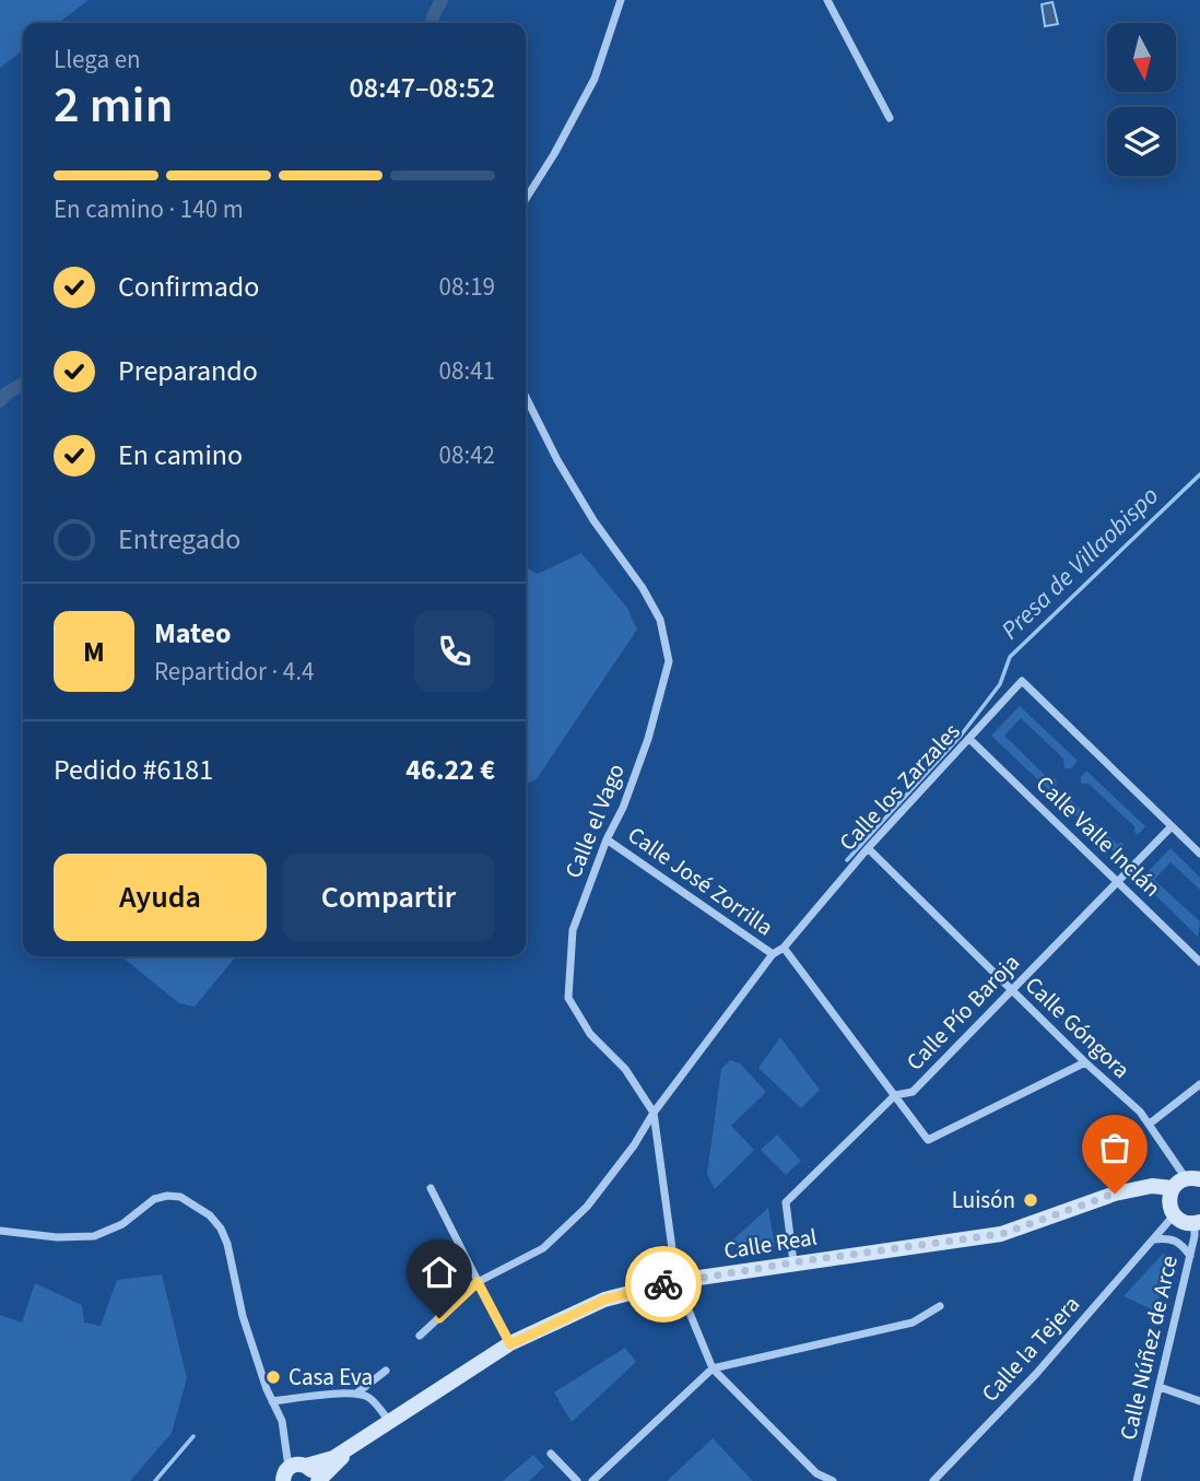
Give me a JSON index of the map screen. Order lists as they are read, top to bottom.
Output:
{
  "streets": {
    "street": [
      "Calle los Zarzales",
      "Calle el Vago",
      "Calle Valle Inclán",
      "Calle José Zorrilla",
      "Calle Pío Baroja",
      "Calle Góngora",
      "Calle Real",
      "Calle Núñez de Arce",
      "Calle la Tejera"
    ]
  },
  "crossings": [
    ["Calle los Zarzales", "Calle el Vago"],
    ["Calle los Zarzales", "Calle Valle Inclán"],
    ["Calle los Zarzales", "Calle José Zorrilla"],
    ["Calle los Zarzales", "Calle Pío Baroja"],
    ["Calle los Zarzales", "Calle Góngora"],
    ["Calle el Vago", "Calle José Zorrilla"],
    ["Calle el Vago", "Calle Real"],
    ["Calle Valle Inclán", "Calle Pío Baroja"],
    ["Calle Pío Baroja", "Calle Góngora"],
    ["Calle Pío Baroja", "Calle Real"],
    ["Calle Góngora", "Calle Real"]
  ],
  "water": ["Presa de Villaobispo"],
  "places": ["Luisón", "Casa Eva"],
  "north": "bottom",
  "page": {
    "heading": ["2 min", "Llega en", "08:47–08:52"],
    "panel": [
      "Mateo",
      "Repartidor · 4.4",
      "Pedido #6181",
      "46.22 €"
    ],
    "bar": "En camino · 140 m",
    "list": [
      ["Confirmado", "08:19"],
      ["Preparando", "08:41"],
      ["En camino", "08:42"],
      "Entregado"
    ],
    "round": "M",
    "buttons": ["Ayuda", "Compartir"]
  }
}
